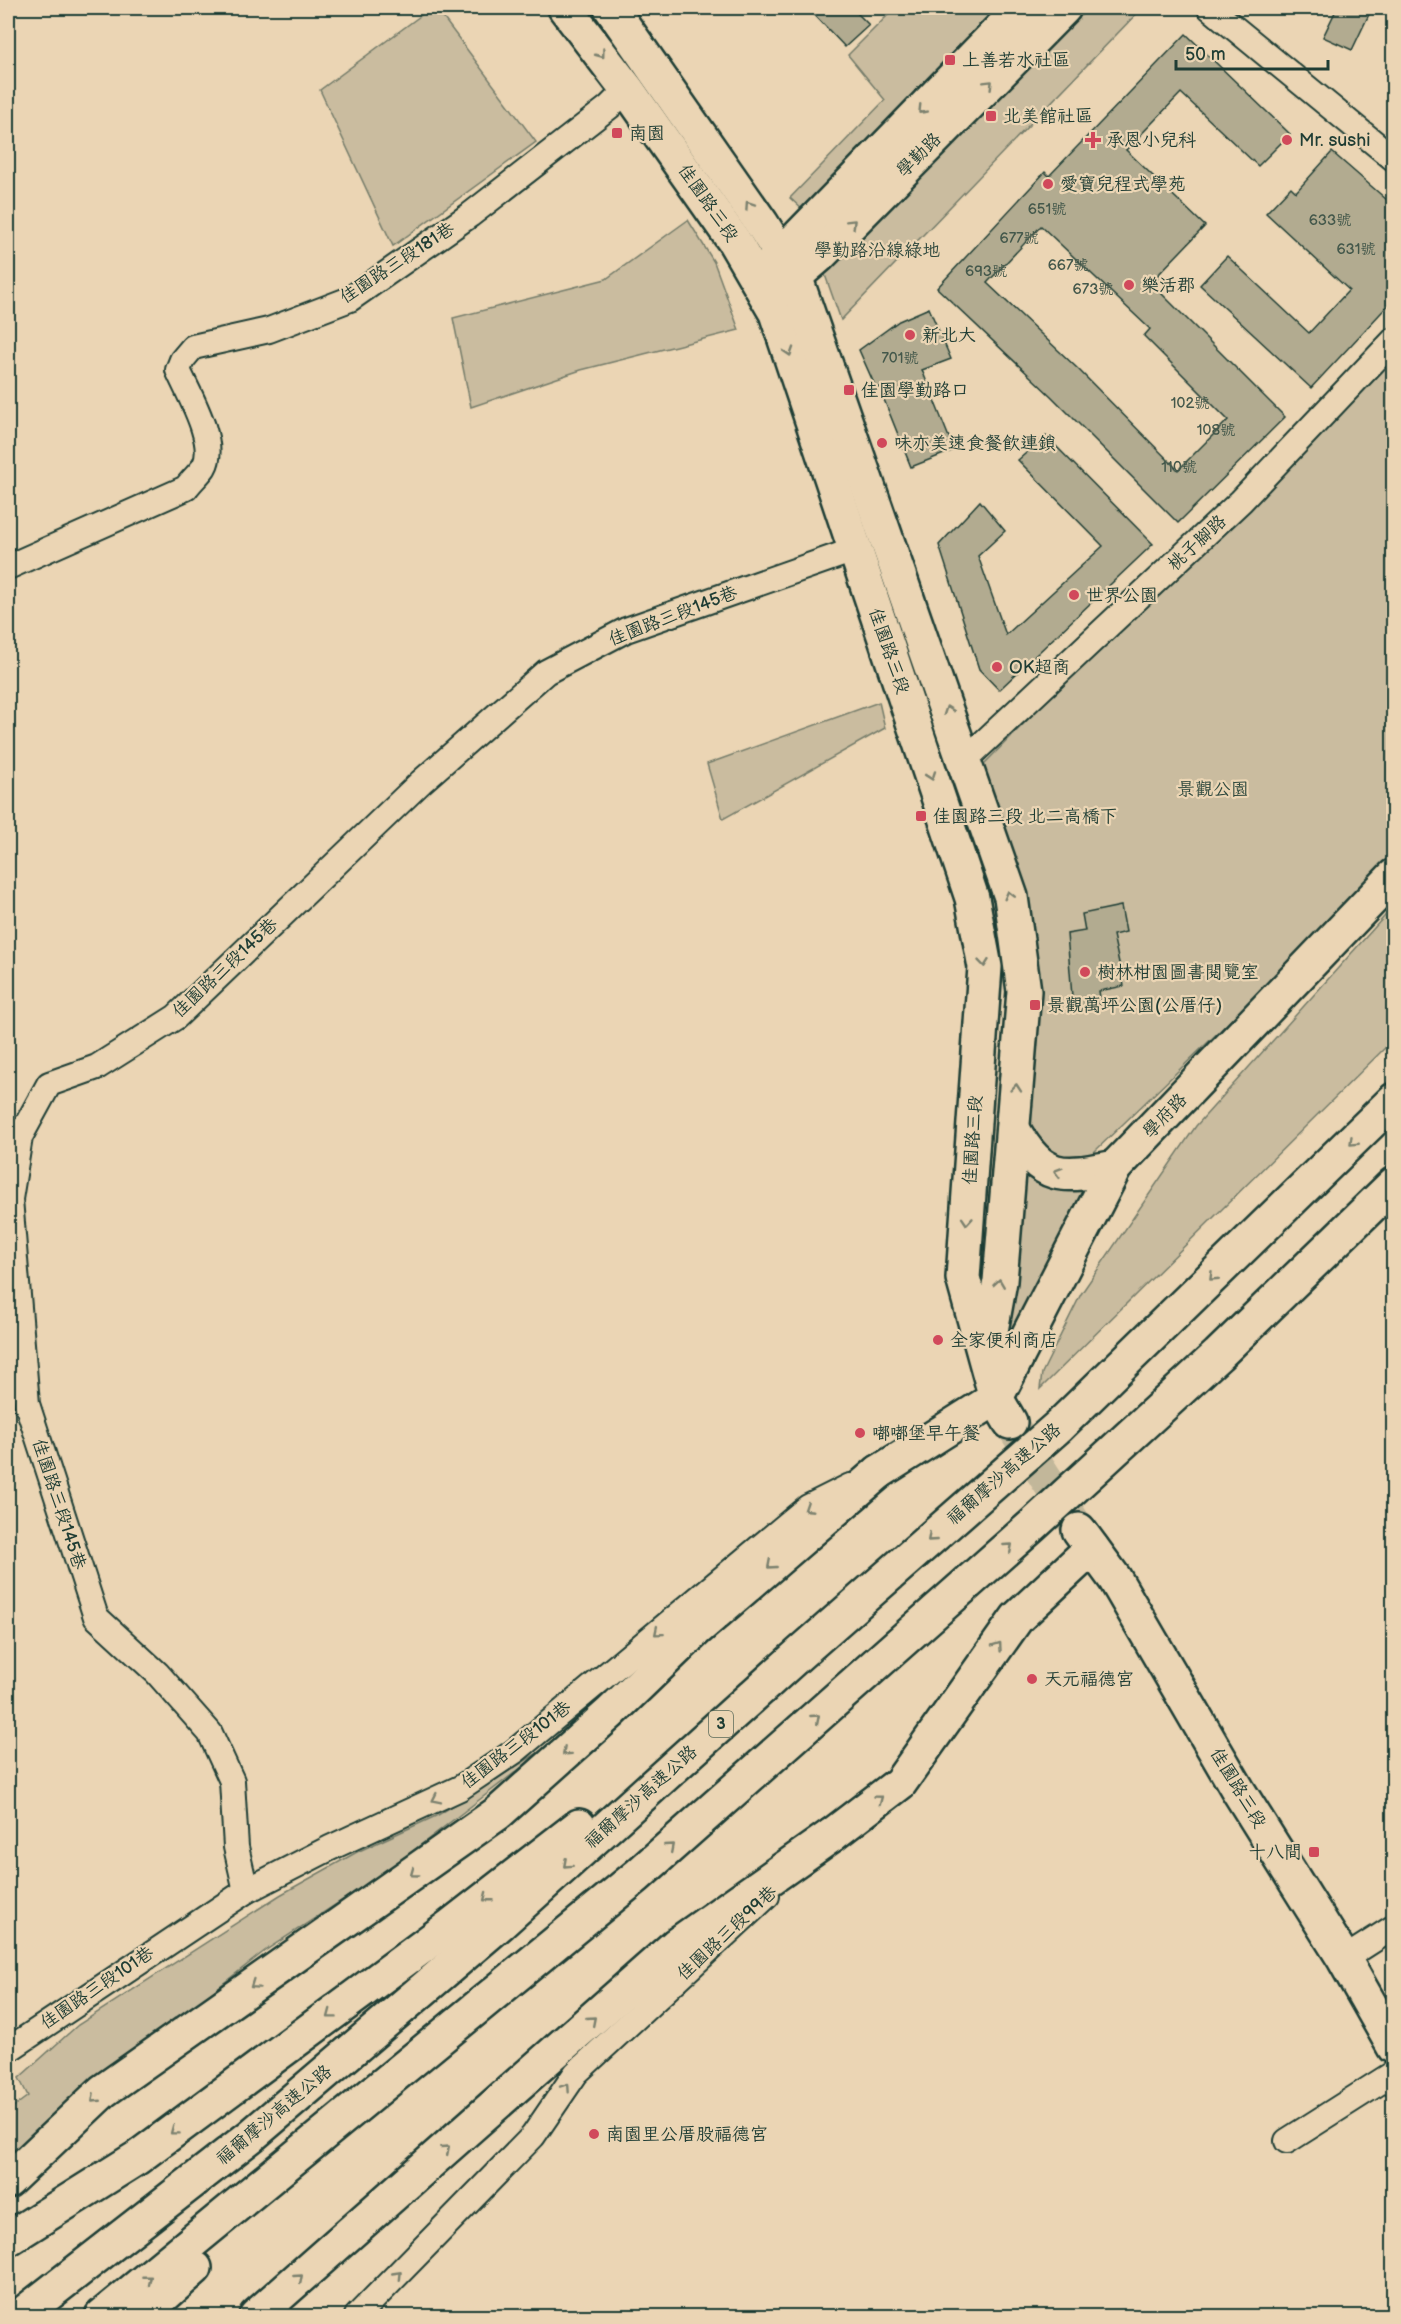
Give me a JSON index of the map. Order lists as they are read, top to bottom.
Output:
{
  "streets": {
    "main road": [
      "學勤路",
      "佳園路三段",
      "學府路",
      "福爾摩沙高速公路",
      "3",
      "佳園路三段101巷",
      "佳園路三段99巷"
    ],
    "street": ["佳園路三段181巷", "桃子腳路", "佳園路三段145巷"]
  },
  "crossings": [
    ["學勤路", "佳園路三段"],
    ["佳園路三段", "佳園路三段181巷"],
    ["佳園路三段", "桃子腳路"],
    ["佳園路三段", "佳園路三段145巷"],
    ["佳園路三段", "學府路"],
    ["佳園路三段", "佳園路三段101巷"],
    ["佳園路三段", "佳園路三段99巷"],
    ["佳園路三段145巷", "佳園路三段101巷"],
    ["學府路", "佳園路三段101巷"]
  ],
  "one_way": ["佳園路三段101巷"],
  "parks": ["學勤路沿線綠地", "景觀公園"],
  "places": {
    "transit": [
      "上善若水社區",
      "北美館社區",
      "南園",
      "佳園學勤路口",
      "佳園路三段 北二高橋下",
      "景觀萬坪公園(公厝仔)",
      "十八間"
    ],
    "health": ["承恩小兒科"],
    "other": [
      "Mr. sushi",
      "愛寶兒程式學苑",
      "樂活郡",
      "新北大",
      "味亦美速食餐飲連鎖",
      "世界公園",
      "OK超商",
      "樹林柑園圖書閱覽室",
      "全家便利商店",
      "嘟嘟堡早午餐",
      "天元福德宮",
      "南園里公厝股福德宮"
    ]
  },
  "house_numbers": [
    "651號",
    "633號",
    "677號",
    "631號",
    "667號",
    "693號",
    "673號",
    "701號",
    "102號",
    "108號",
    "110號"
  ],
  "scale_bar": "50 m"
}
